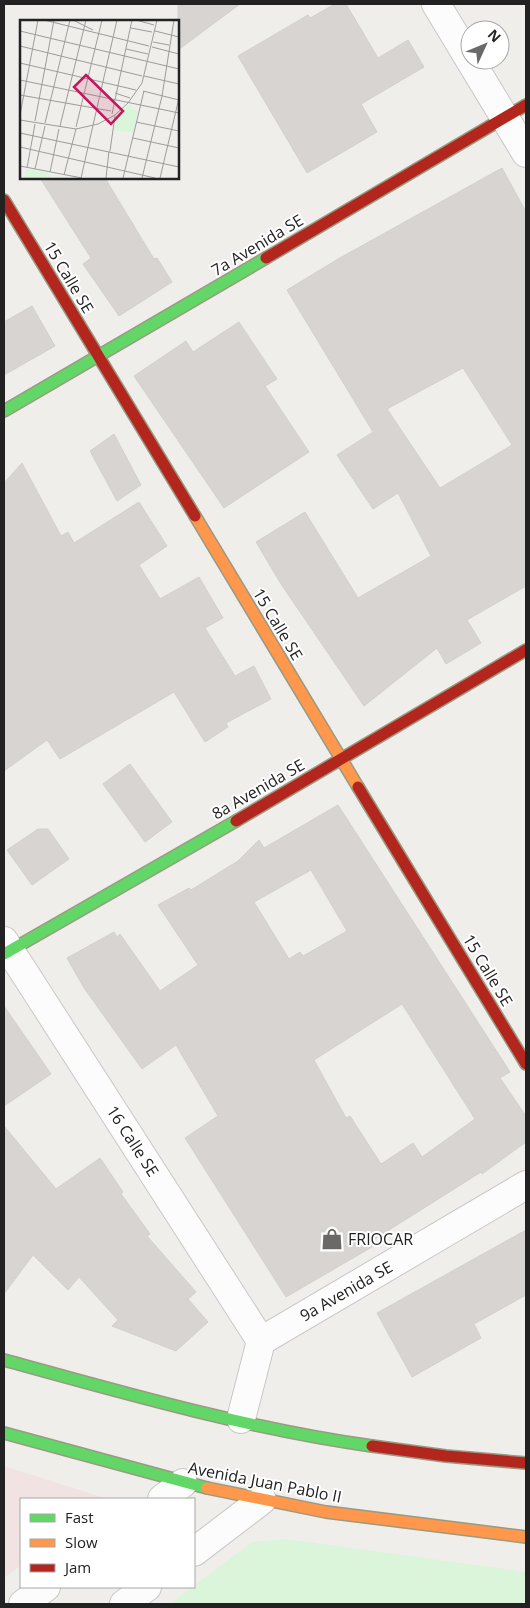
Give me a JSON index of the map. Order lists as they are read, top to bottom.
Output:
{
  "streets": {
    "main road": [
      "7a Avenida SE",
      "15 Calle SE",
      "8a Avenida SE",
      "Avenida Juan Pablo II"
    ],
    "street": ["16 Calle SE", "9a Avenida SE"]
  },
  "crossings": [
    ["7a Avenida SE", "15 Calle SE"],
    ["15 Calle SE", "8a Avenida SE"],
    ["8a Avenida SE", "16 Calle SE"],
    ["16 Calle SE", "9a Avenida SE"]
  ],
  "places": {
    "shop": ["FRIOCAR"]
  },
  "legend": ["Fast", "Slow", "Jam"],
  "north": "top right"
}
